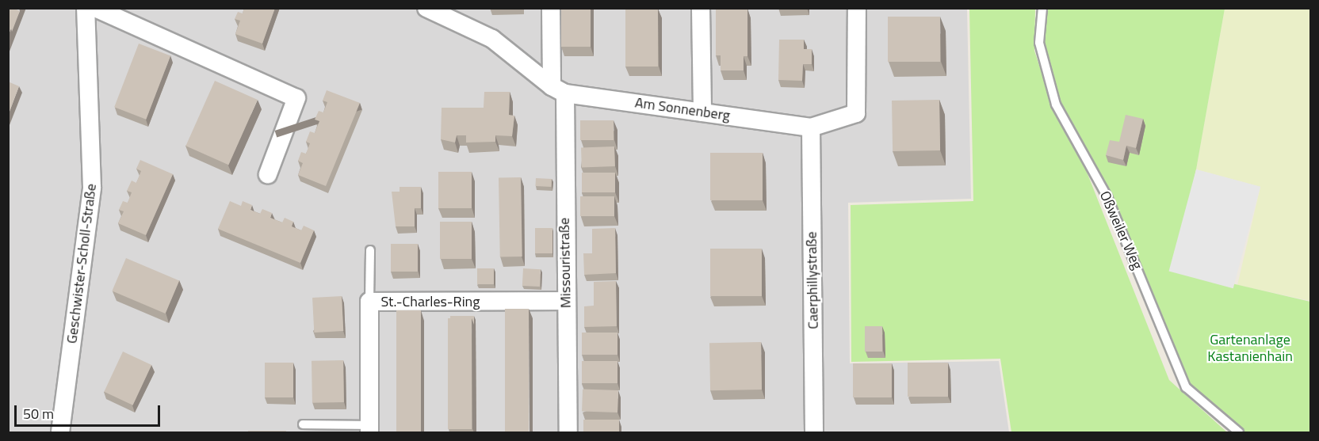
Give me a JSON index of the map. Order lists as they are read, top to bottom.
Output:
{
  "streets": {
    "street": [
      "Am Sonnenberg",
      "Missouristraße",
      "Geschwister-Scholl-Straße",
      "Caerphillystraße",
      "St.-Charles-Ring"
    ],
    "lane": ["Oßweiler Weg"]
  },
  "crossings": [
    ["Am Sonnenberg", "Missouristraße"],
    ["Am Sonnenberg", "Caerphillystraße"],
    ["Missouristraße", "St.-Charles-Ring"]
  ],
  "parks": ["Gartenanlage Kastanienhain"],
  "scale_bar": "50 m"
}
